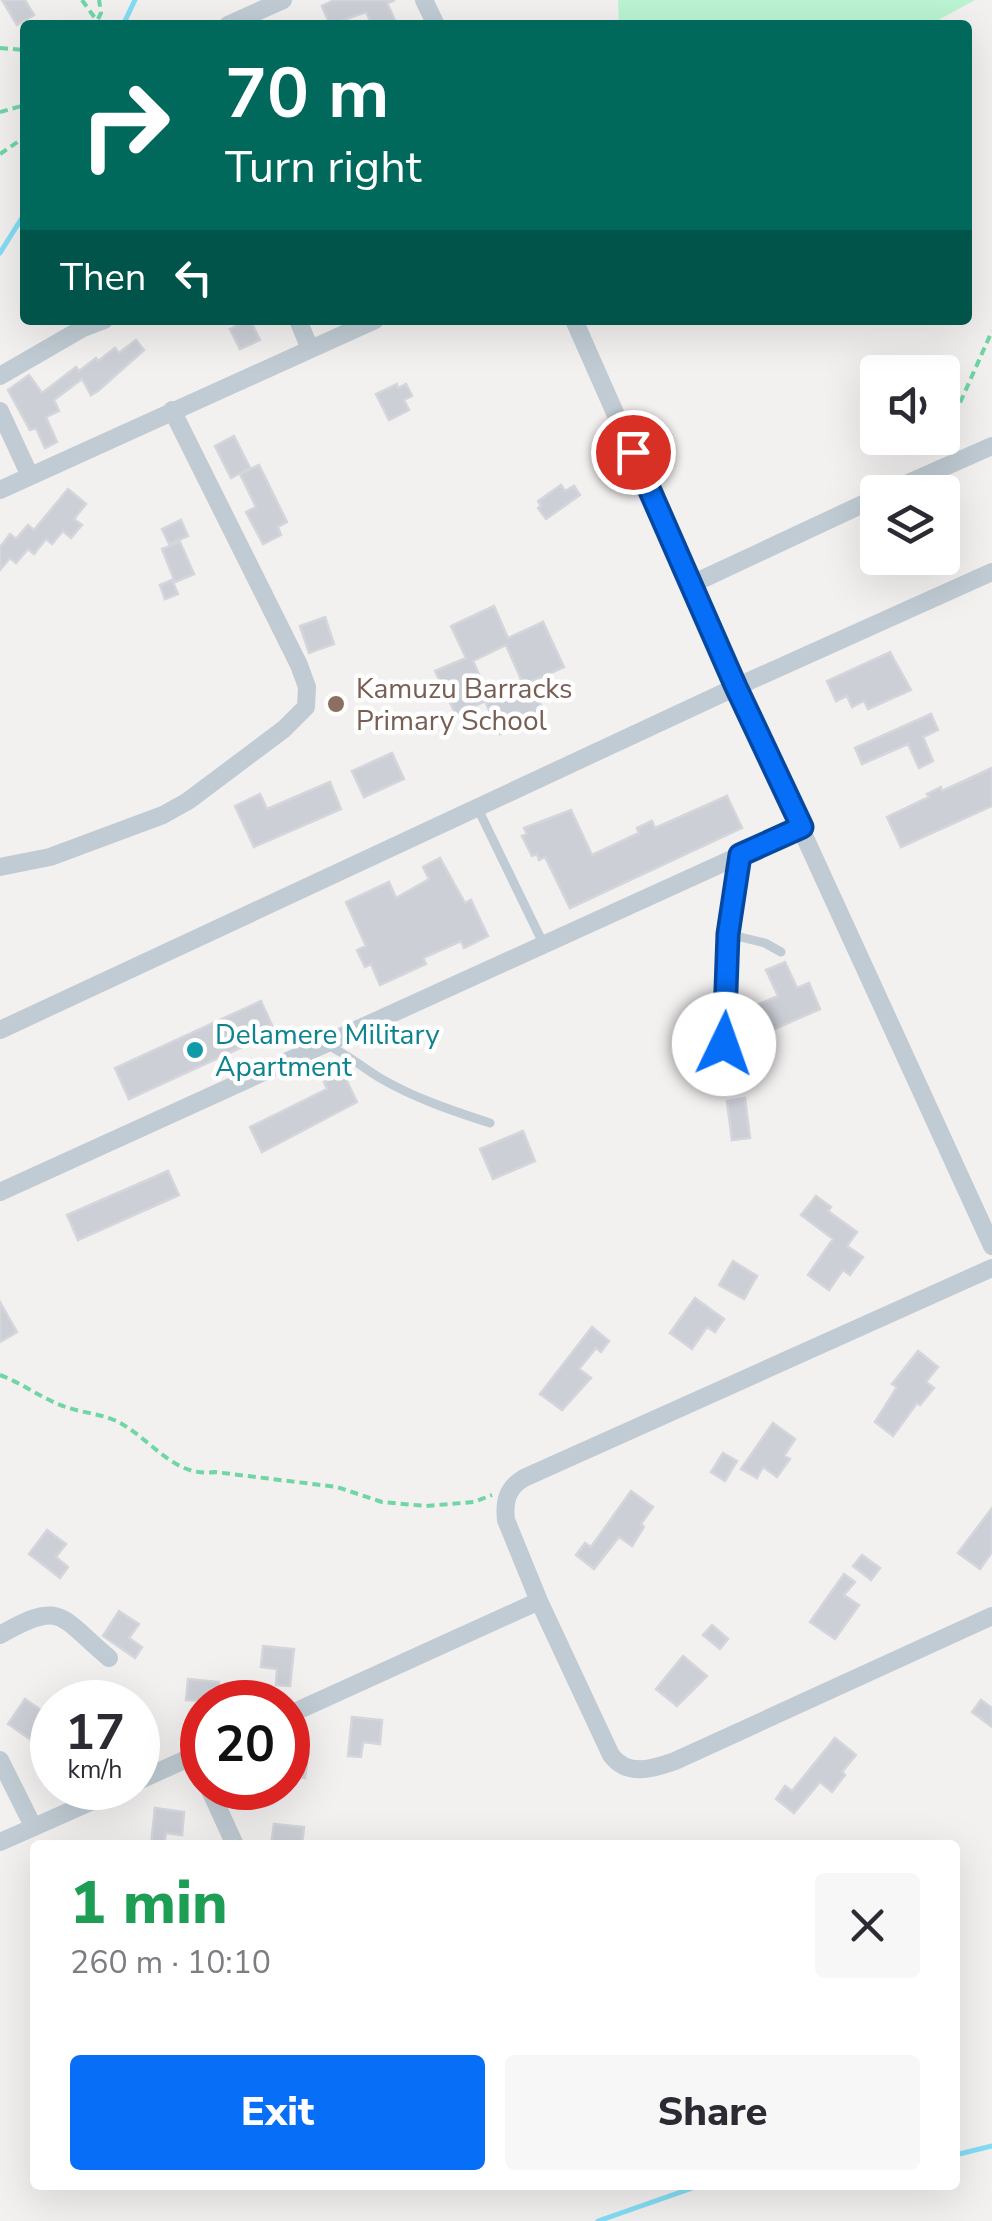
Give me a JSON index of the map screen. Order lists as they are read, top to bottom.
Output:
{
  "places": ["Kamuzu Barracks Primary School", "Delamere Military Apartment"],
  "page": {
    "turn": ["70 m", "Turn right"],
    "then": "Then",
    "speed": "17 km/h",
    "limit": "20",
    "heading": ["1 min", "260 m · 10:10"],
    "buttons": ["Exit", "Share"]
  }
}
